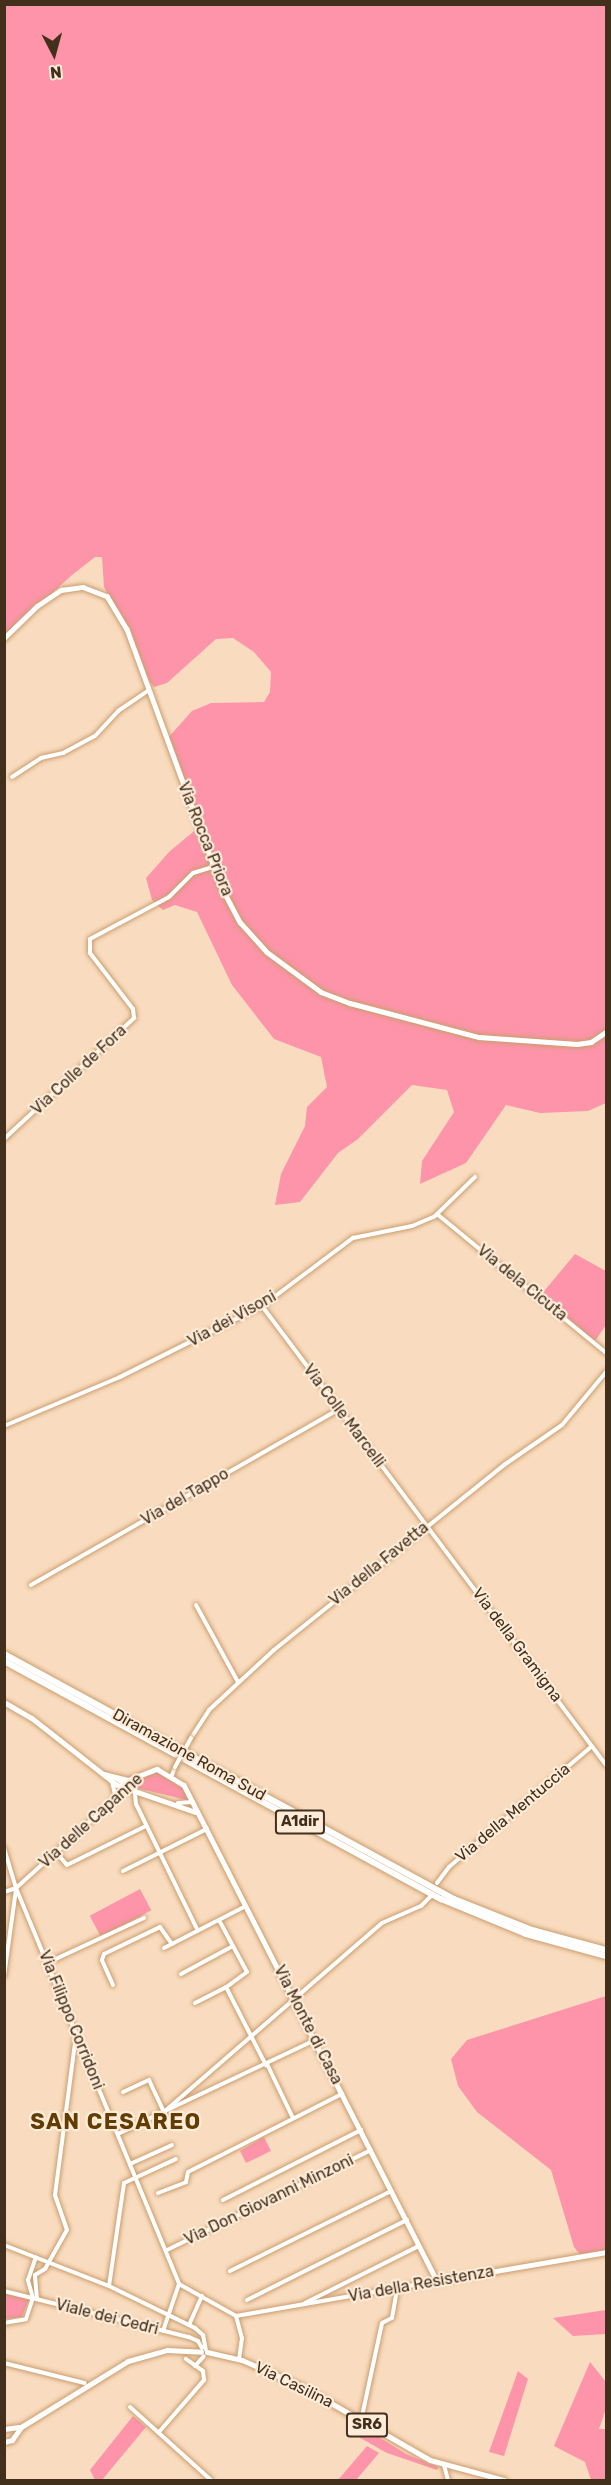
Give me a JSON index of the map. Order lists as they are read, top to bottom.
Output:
{
  "streets": {
    "highway": ["Diramazione Roma Sud", "A1dir"],
    "main road": ["Via Casilina", "SR6"],
    "street": [
      "Via Rocca Priora",
      "Via Colle de Fora",
      "Via dela Cicuta",
      "Via dei Visoni",
      "Via Colle Marcelli",
      "Via del Tappo",
      "Via della Favetta",
      "Via della Gramigna",
      "Via della Mentuccia",
      "Via delle Capanne",
      "Via Filippo Corridoni",
      "Via Monte di Casa",
      "Via Don Giovanni Minzoni",
      "Via della Resistenza",
      "Viale dei Cedri"
    ]
  },
  "crossings": [
    ["Via Rocca Priora", "Via Colle de Fora"],
    ["Via dela Cicuta", "Via dei Visoni"],
    ["Via dei Visoni", "Via Colle Marcelli"],
    ["Via Colle Marcelli", "Via del Tappo"],
    ["Via Colle Marcelli", "Via della Favetta"],
    ["Via Colle Marcelli", "Via della Gramigna"],
    ["Via della Favetta", "Via della Gramigna"],
    ["Via della Favetta", "Via delle Capanne"],
    ["Via della Favetta", "Via Monte di Casa"],
    ["Via della Gramigna", "Via della Mentuccia"],
    ["Via delle Capanne", "Via Filippo Corridoni"],
    ["Via delle Capanne", "Via Monte di Casa"],
    ["Via Filippo Corridoni", "Via Don Giovanni Minzoni"],
    ["Via Monte di Casa", "Via Don Giovanni Minzoni"],
    ["Via Monte di Casa", "Via della Resistenza"],
    ["Via Casilina", "SR6"]
  ],
  "districts": ["SAN CESAREO"],
  "north": "bottom"
}
